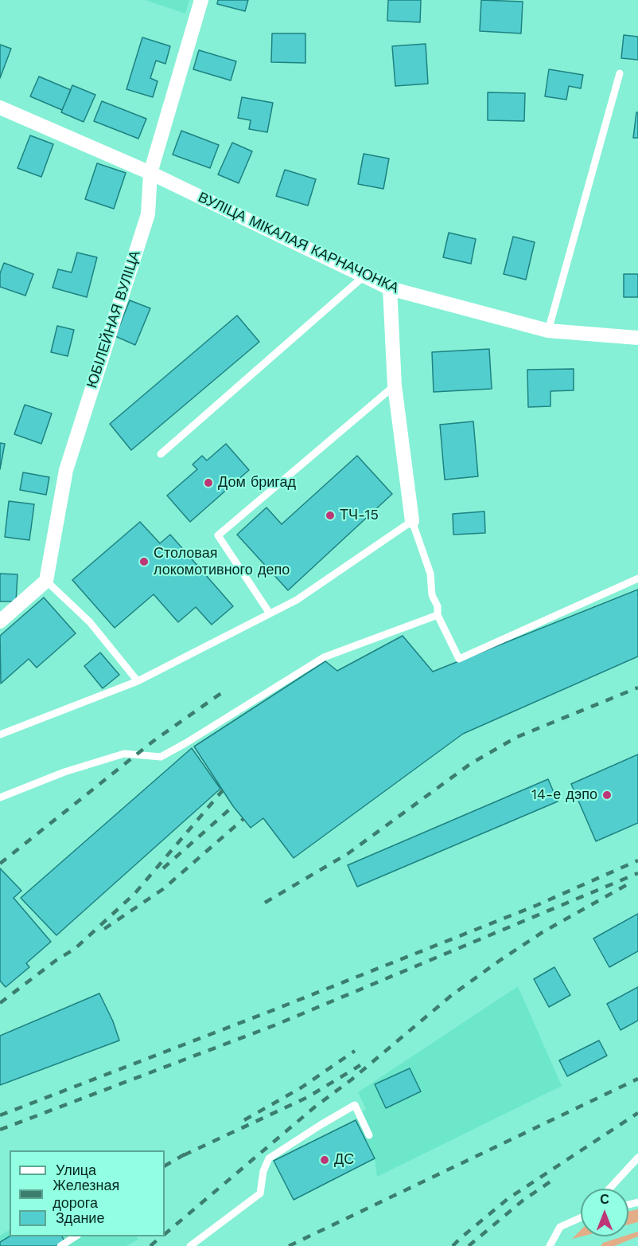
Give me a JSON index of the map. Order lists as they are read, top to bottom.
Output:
{
  "streets": {
    "street": ["ВУЛІЦА МІКАЛАЯ КАРНАЧОНКА", "ЮБІЛЕЙНАЯ ВУЛІЦА"]
  },
  "crossings": [
    ["ВУЛІЦА МІКАЛАЯ КАРНАЧОНКА", "ЮБІЛЕЙНАЯ ВУЛІЦА"]
  ],
  "places": [
    "Дом бригад",
    "ТЧ-15",
    "Столовая локомотивного депо",
    "14-е дэпо",
    "ДС"
  ],
  "legend": ["Улица", "Железная дорога", "Здание"],
  "north": "top"
}
